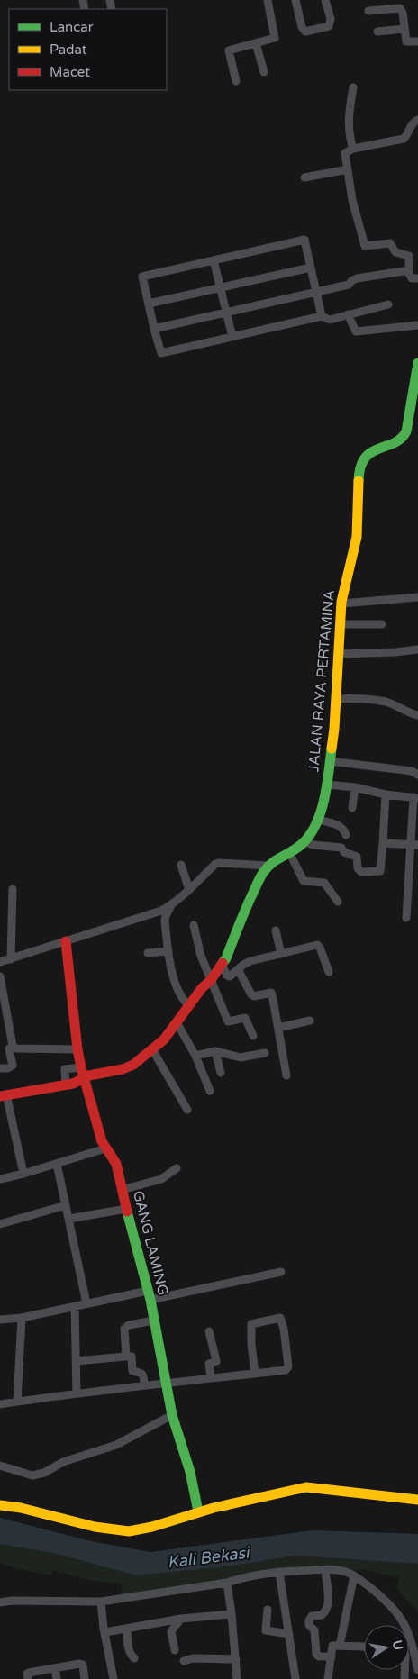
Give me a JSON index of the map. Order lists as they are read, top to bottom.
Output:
{
  "streets": {
    "main road": ["JALAN RAYA PERTAMINA", "GANG LAMING"]
  },
  "crossings": [
    ["JALAN RAYA PERTAMINA", "GANG LAMING"]
  ],
  "water": ["Kali Bekasi"],
  "legend": ["Lancar", "Padat", "Macet"],
  "north": "right"
}
